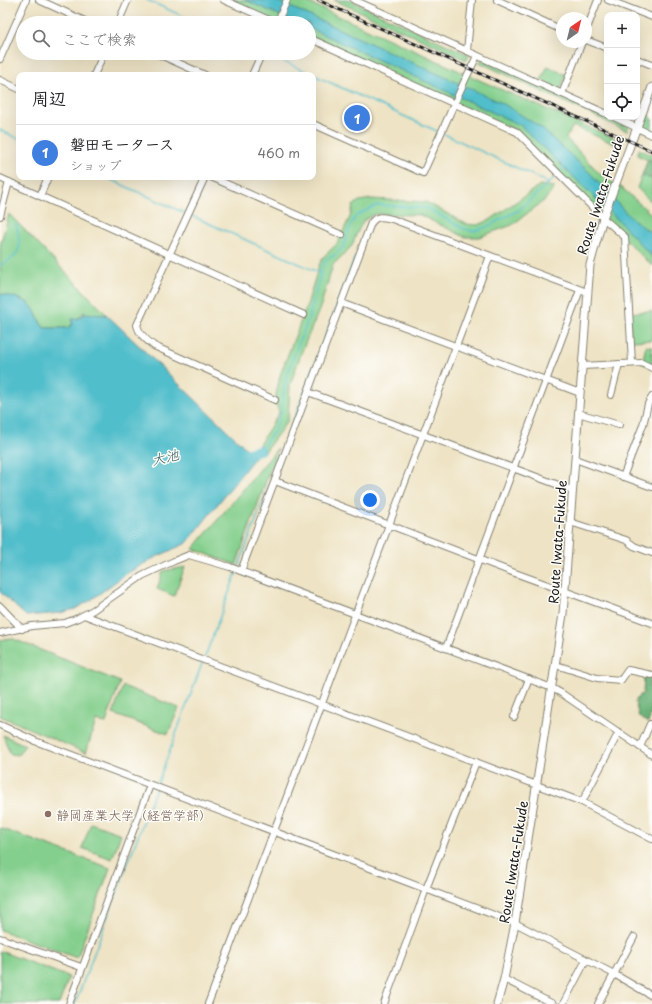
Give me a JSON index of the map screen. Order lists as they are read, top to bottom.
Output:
{
  "streets": {
    "main road": ["Route Iwata-Fukude"]
  },
  "water": ["大池"],
  "places": ["静岡産業大学（経営学部）"],
  "north": "top right",
  "page": {
    "map_buttons": ["+", "−"],
    "search": "ここで検索",
    "heading": "周辺",
    "pins": "1",
    "list": [
      {
        "mark": "1",
        "name": "磐田モータース",
        "note": "ショップ",
        "value": "460 m"
      }
    ]
  }
}
